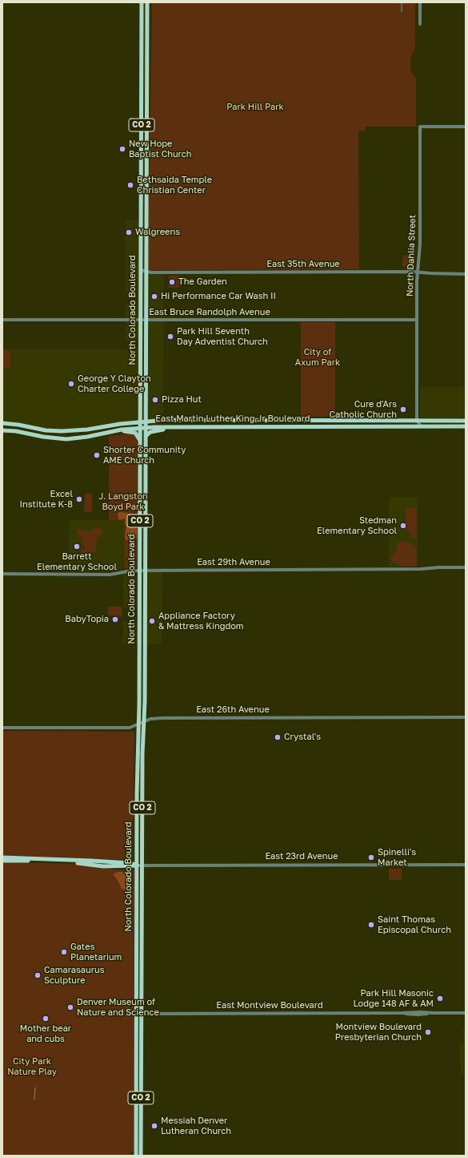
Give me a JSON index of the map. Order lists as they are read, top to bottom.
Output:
{
  "streets": {
    "main road": [
      "CO 2",
      "North Colorado Boulevard",
      "East Martin Luther King Jr Boulevard",
      "East 23rd Avenue"
    ],
    "street": [
      "North Dahlia Street",
      "East 35th Avenue",
      "East Bruce Randolph Avenue",
      "East 29th Avenue",
      "East 26th Avenue",
      "East Montview Boulevard"
    ]
  },
  "crossings": [
    ["North Dahlia Street", "East 35th Avenue"],
    ["North Dahlia Street", "East Bruce Randolph Avenue"],
    ["North Dahlia Street", "East Martin Luther King Jr Boulevard"],
    ["East 35th Avenue", "North Colorado Boulevard"],
    ["North Colorado Boulevard", "East Bruce Randolph Avenue"],
    ["North Colorado Boulevard", "East Martin Luther King Jr Boulevard"],
    ["North Colorado Boulevard", "East 29th Avenue"],
    ["North Colorado Boulevard", "East 26th Avenue"],
    ["North Colorado Boulevard", "East 23rd Avenue"],
    ["North Colorado Boulevard", "East Montview Boulevard"]
  ],
  "parks": [
    "Park Hill Park",
    "City of Axum Park",
    "J. Langston Boyd Park",
    "City Park Nature Play"
  ],
  "places": [
    "New Hope Baptist Church",
    "Bethsaida Temple Christian Center",
    "Walgreens",
    "The Garden",
    "Hi Performance Car Wash II",
    "Park Hill Seventh Day Adventist Church",
    "George Y Clayton Charter College",
    "Pizza Hut",
    "Cure d'Ars Catholic Church",
    "Shorter Community AME Church",
    "Excel Institute K-8",
    "Stedman Elementary School",
    "Barrett Elementary School",
    "BabyTopia",
    "Appliance Factory & Mattress Kingdom",
    "Crystal's",
    "Spinelli's Market",
    "Saint Thomas Episcopal Church",
    "Gates Planetarium",
    "Camarasaurus Sculpture",
    "Park Hill Masonic Lodge 148 AF & AM",
    "Denver Museum of Nature and Science",
    "Mother bear and cubs",
    "Montview Boulevard Presbyterian Church",
    "Messiah Denver Lutheran Church"
  ]
}
